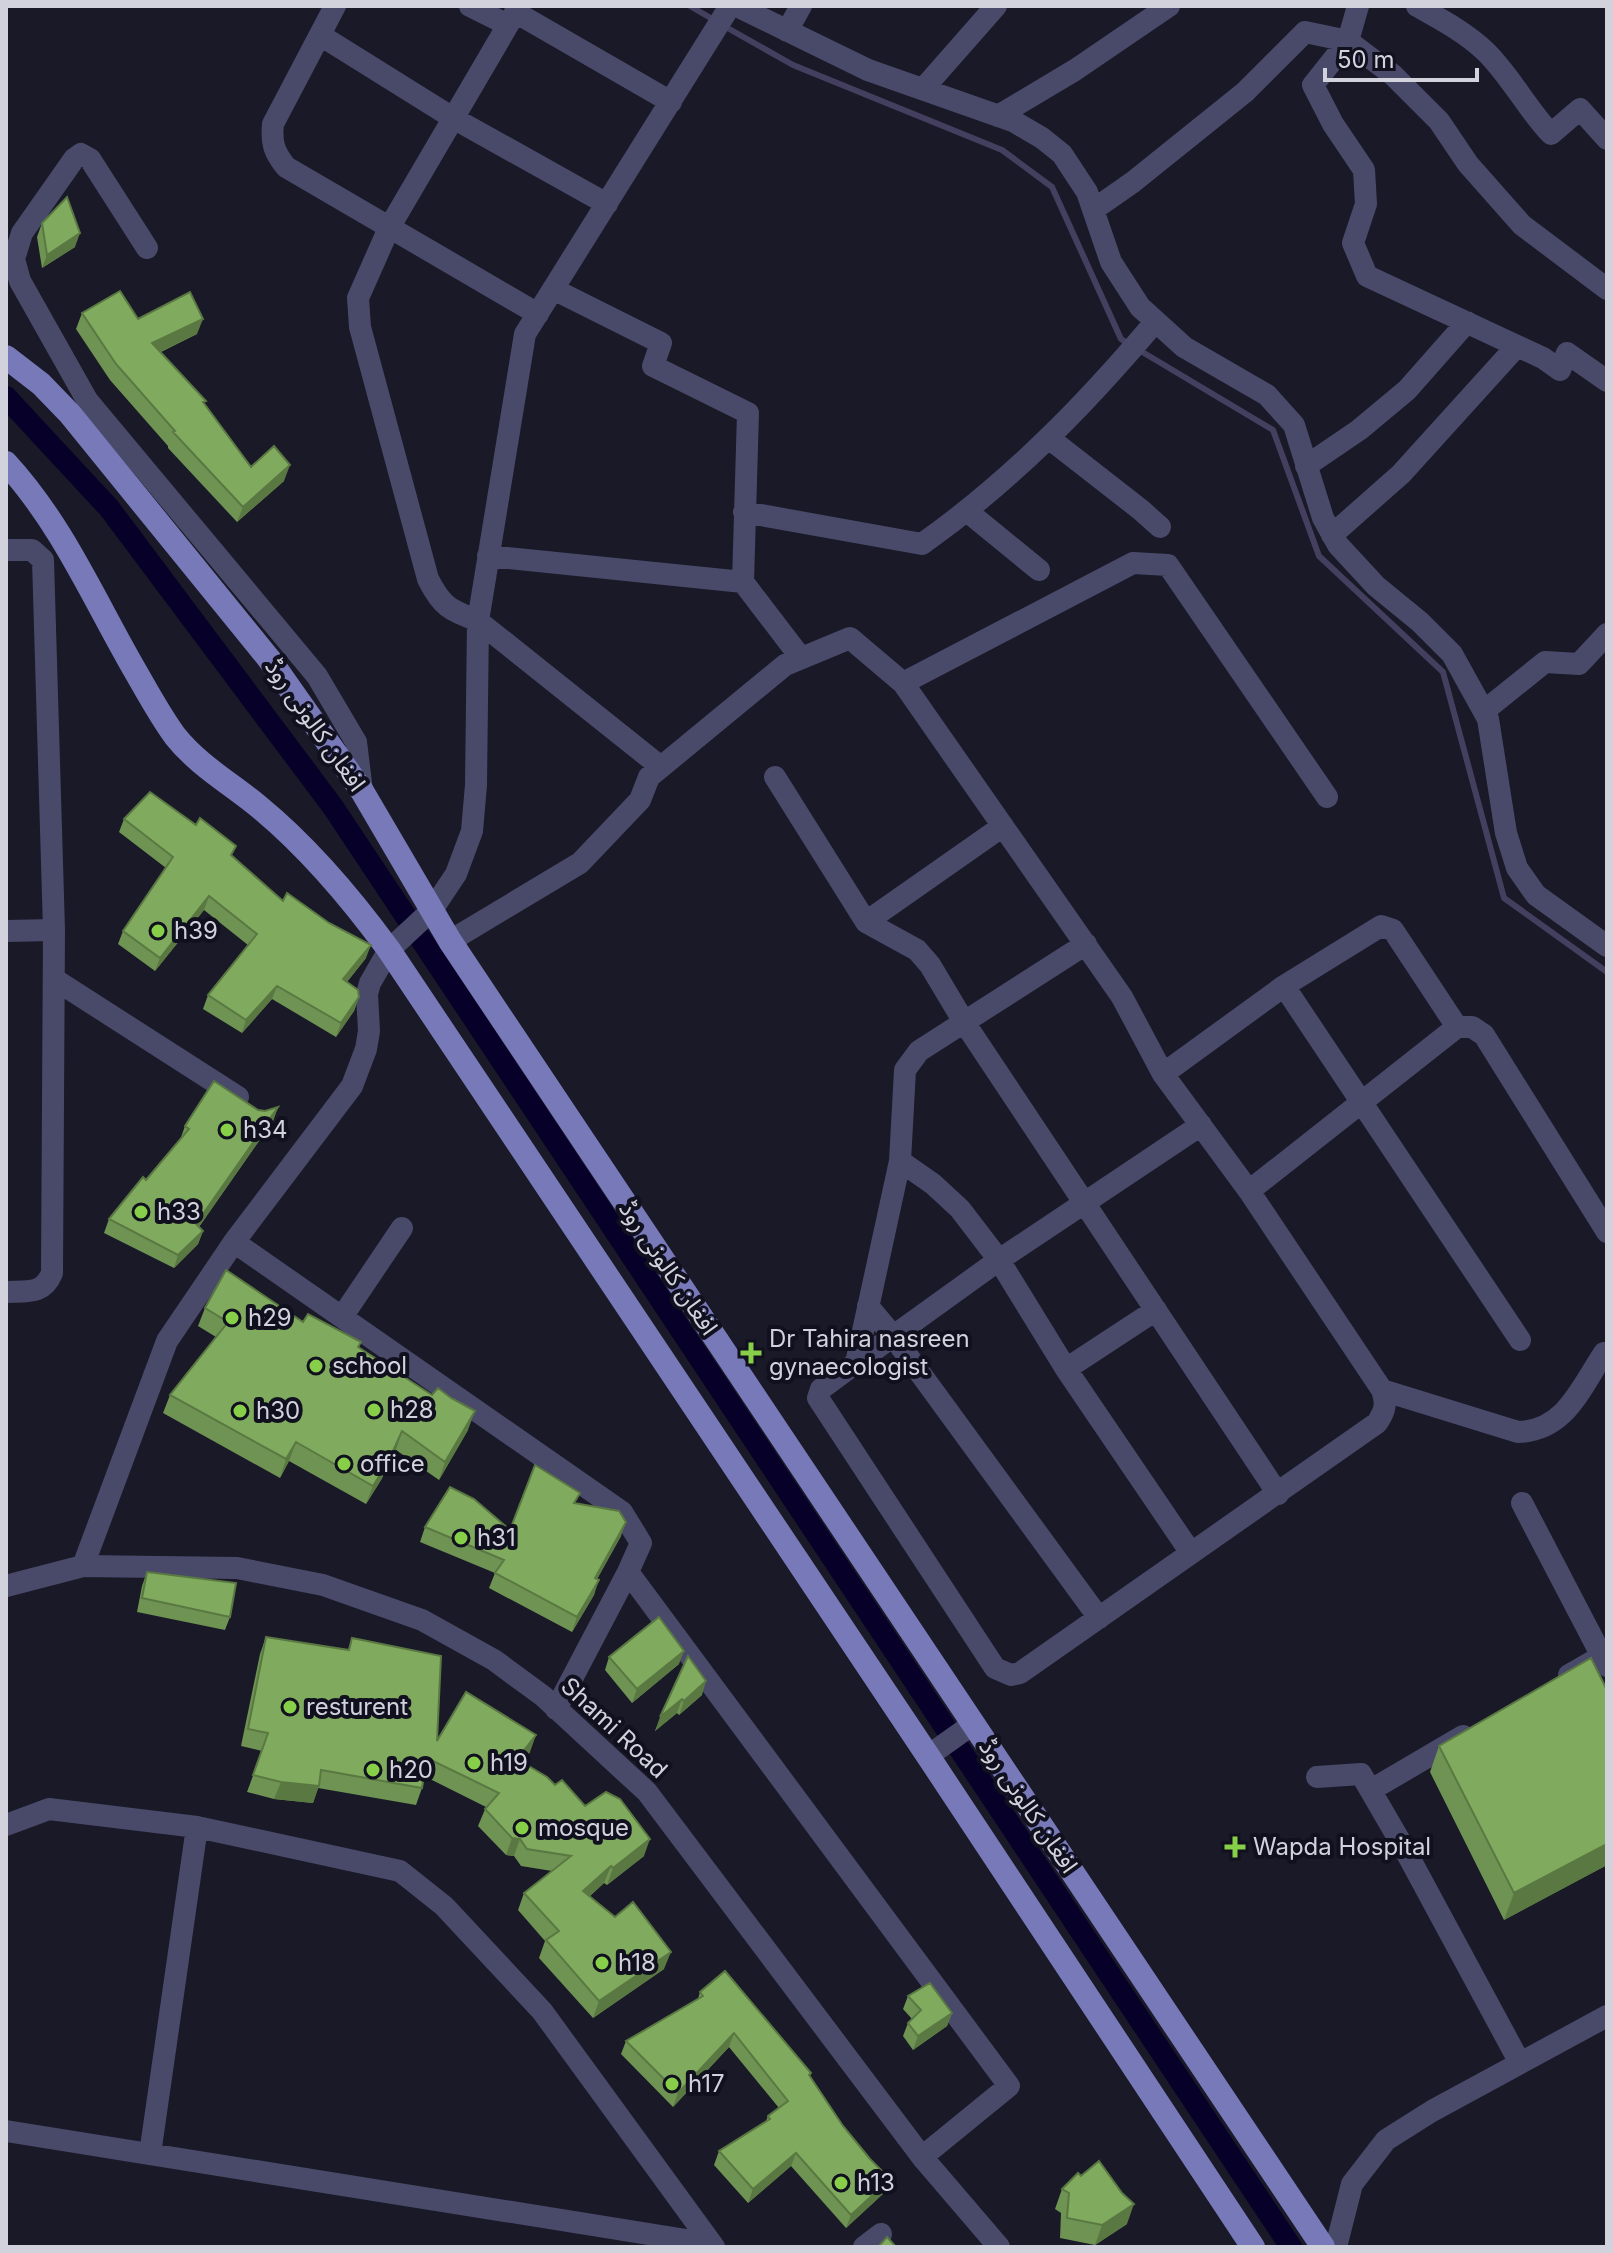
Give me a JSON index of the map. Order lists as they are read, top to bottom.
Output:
{
  "streets": {
    "main road": ["افغان کالونی روڈ"],
    "street": ["Shami Road"]
  },
  "places": {
    "other": [
      "h39",
      "h34",
      "h33",
      "h29",
      "school",
      "h28",
      "h30",
      "office",
      "h31",
      "resturent",
      "h19",
      "h20",
      "mosque",
      "h18",
      "h17",
      "h13"
    ],
    "health": ["Dr Tahira nasreen gynaecologist", "Wapda Hospital"]
  },
  "scale_bar": "50 m"
}
